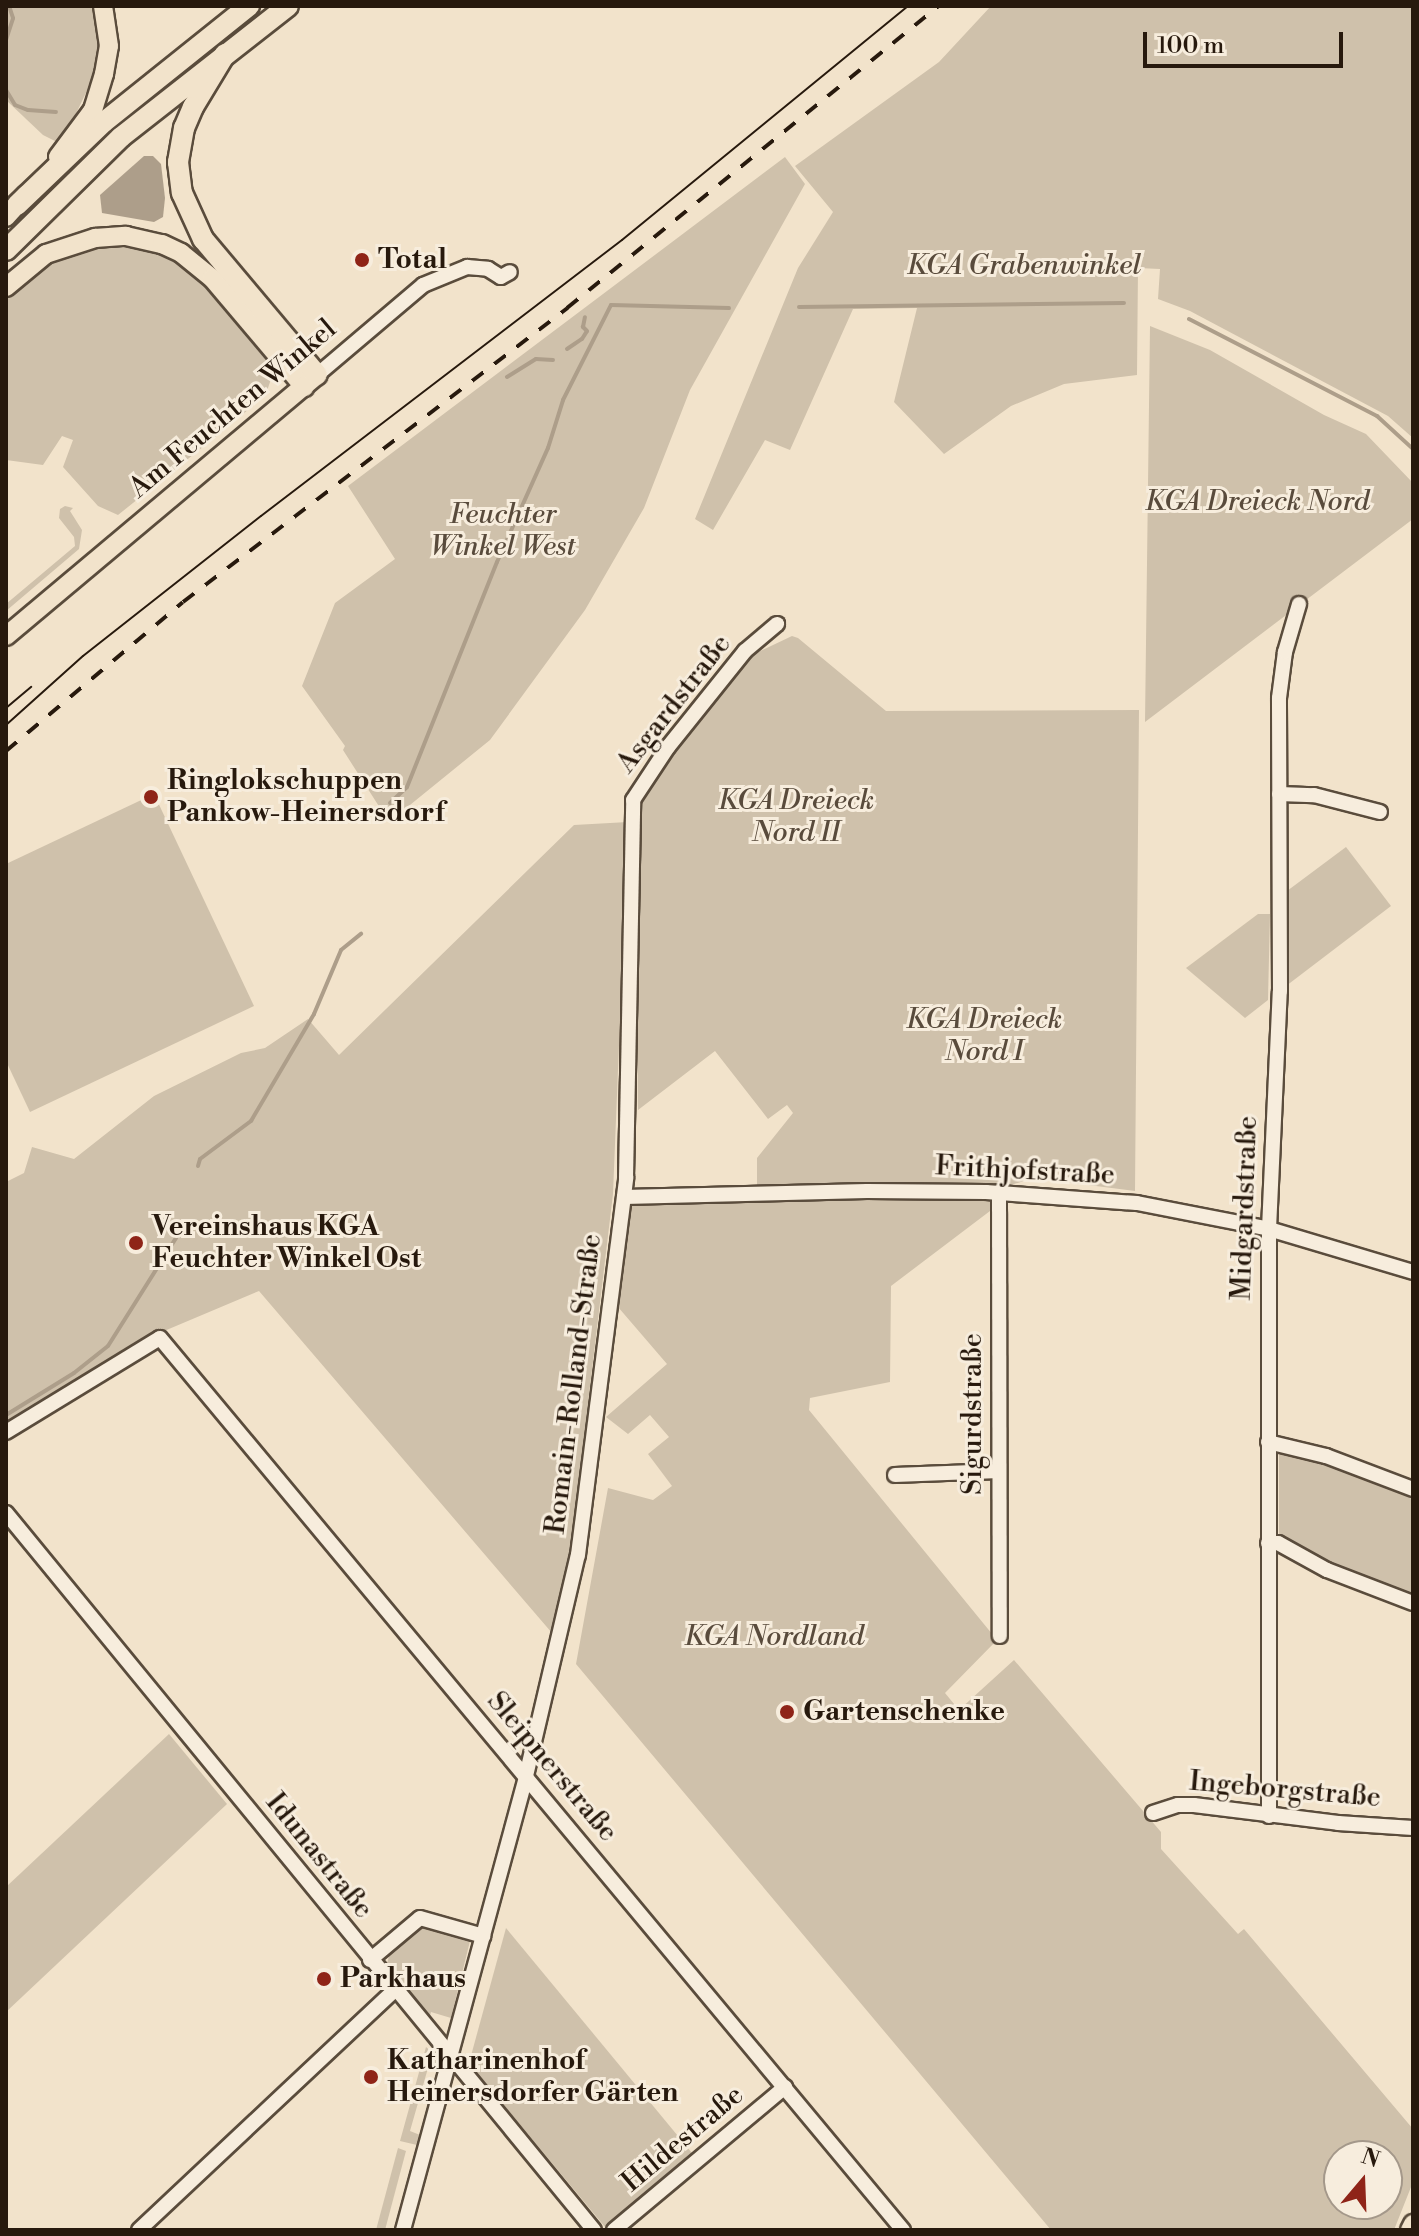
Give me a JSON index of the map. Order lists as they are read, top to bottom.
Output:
{
  "streets": {
    "main road": ["Am Feuchten Winkel"],
    "street": [
      "Asgardstraße",
      "Frithjofstraße",
      "Midgardstraße",
      "Romain-Rolland-Straße",
      "Sigurdstraße",
      "Sleipnerstraße",
      "Ingeborgstraße",
      "Idunastraße",
      "Hildestraße"
    ]
  },
  "crossings": [
    ["Asgardstraße", "Romain-Rolland-Straße"],
    ["Frithjofstraße", "Midgardstraße"],
    ["Frithjofstraße", "Romain-Rolland-Straße"],
    ["Frithjofstraße", "Sigurdstraße"],
    ["Midgardstraße", "Ingeborgstraße"],
    ["Romain-Rolland-Straße", "Sleipnerstraße"],
    ["Romain-Rolland-Straße", "Idunastraße"],
    ["Sleipnerstraße", "Hildestraße"]
  ],
  "parks": [
    "KGA Grabenwinkel",
    "KGA Dreieck Nord",
    "Feuchter Winkel West",
    "KGA Dreieck Nord II",
    "KGA Dreieck Nord I",
    "KGA Nordland"
  ],
  "places": [
    "Total",
    "Ringlokschuppen Pankow-Heinersdorf",
    "Vereinshaus KGA Feuchter Winkel Ost",
    "Gartenschenke",
    "Parkhaus",
    "Katharinenhof Heinersdorfer Gärten"
  ],
  "scale_bar": "100 m",
  "north": "top"
}
